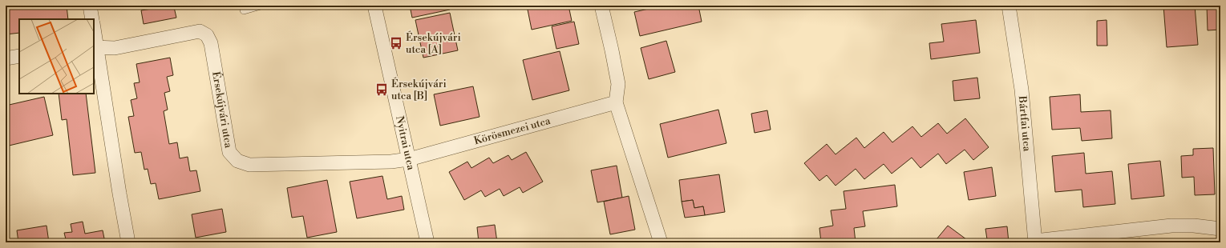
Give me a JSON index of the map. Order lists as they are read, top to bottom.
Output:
{
  "streets": {
    "street": [
      "Érsekújvári utca",
      "Bártfai utca",
      "Körösmezei utca",
      "Nyitrai utca"
    ]
  },
  "crossings": [
    ["Érsekújvári utca", "Körösmezei utca"],
    ["Érsekújvári utca", "Nyitrai utca"],
    ["Körösmezei utca", "Nyitrai utca"]
  ],
  "places": {
    "bus stop": ["Érsekújvári utca [A]", "Érsekújvári utca [B]"]
  }
}
